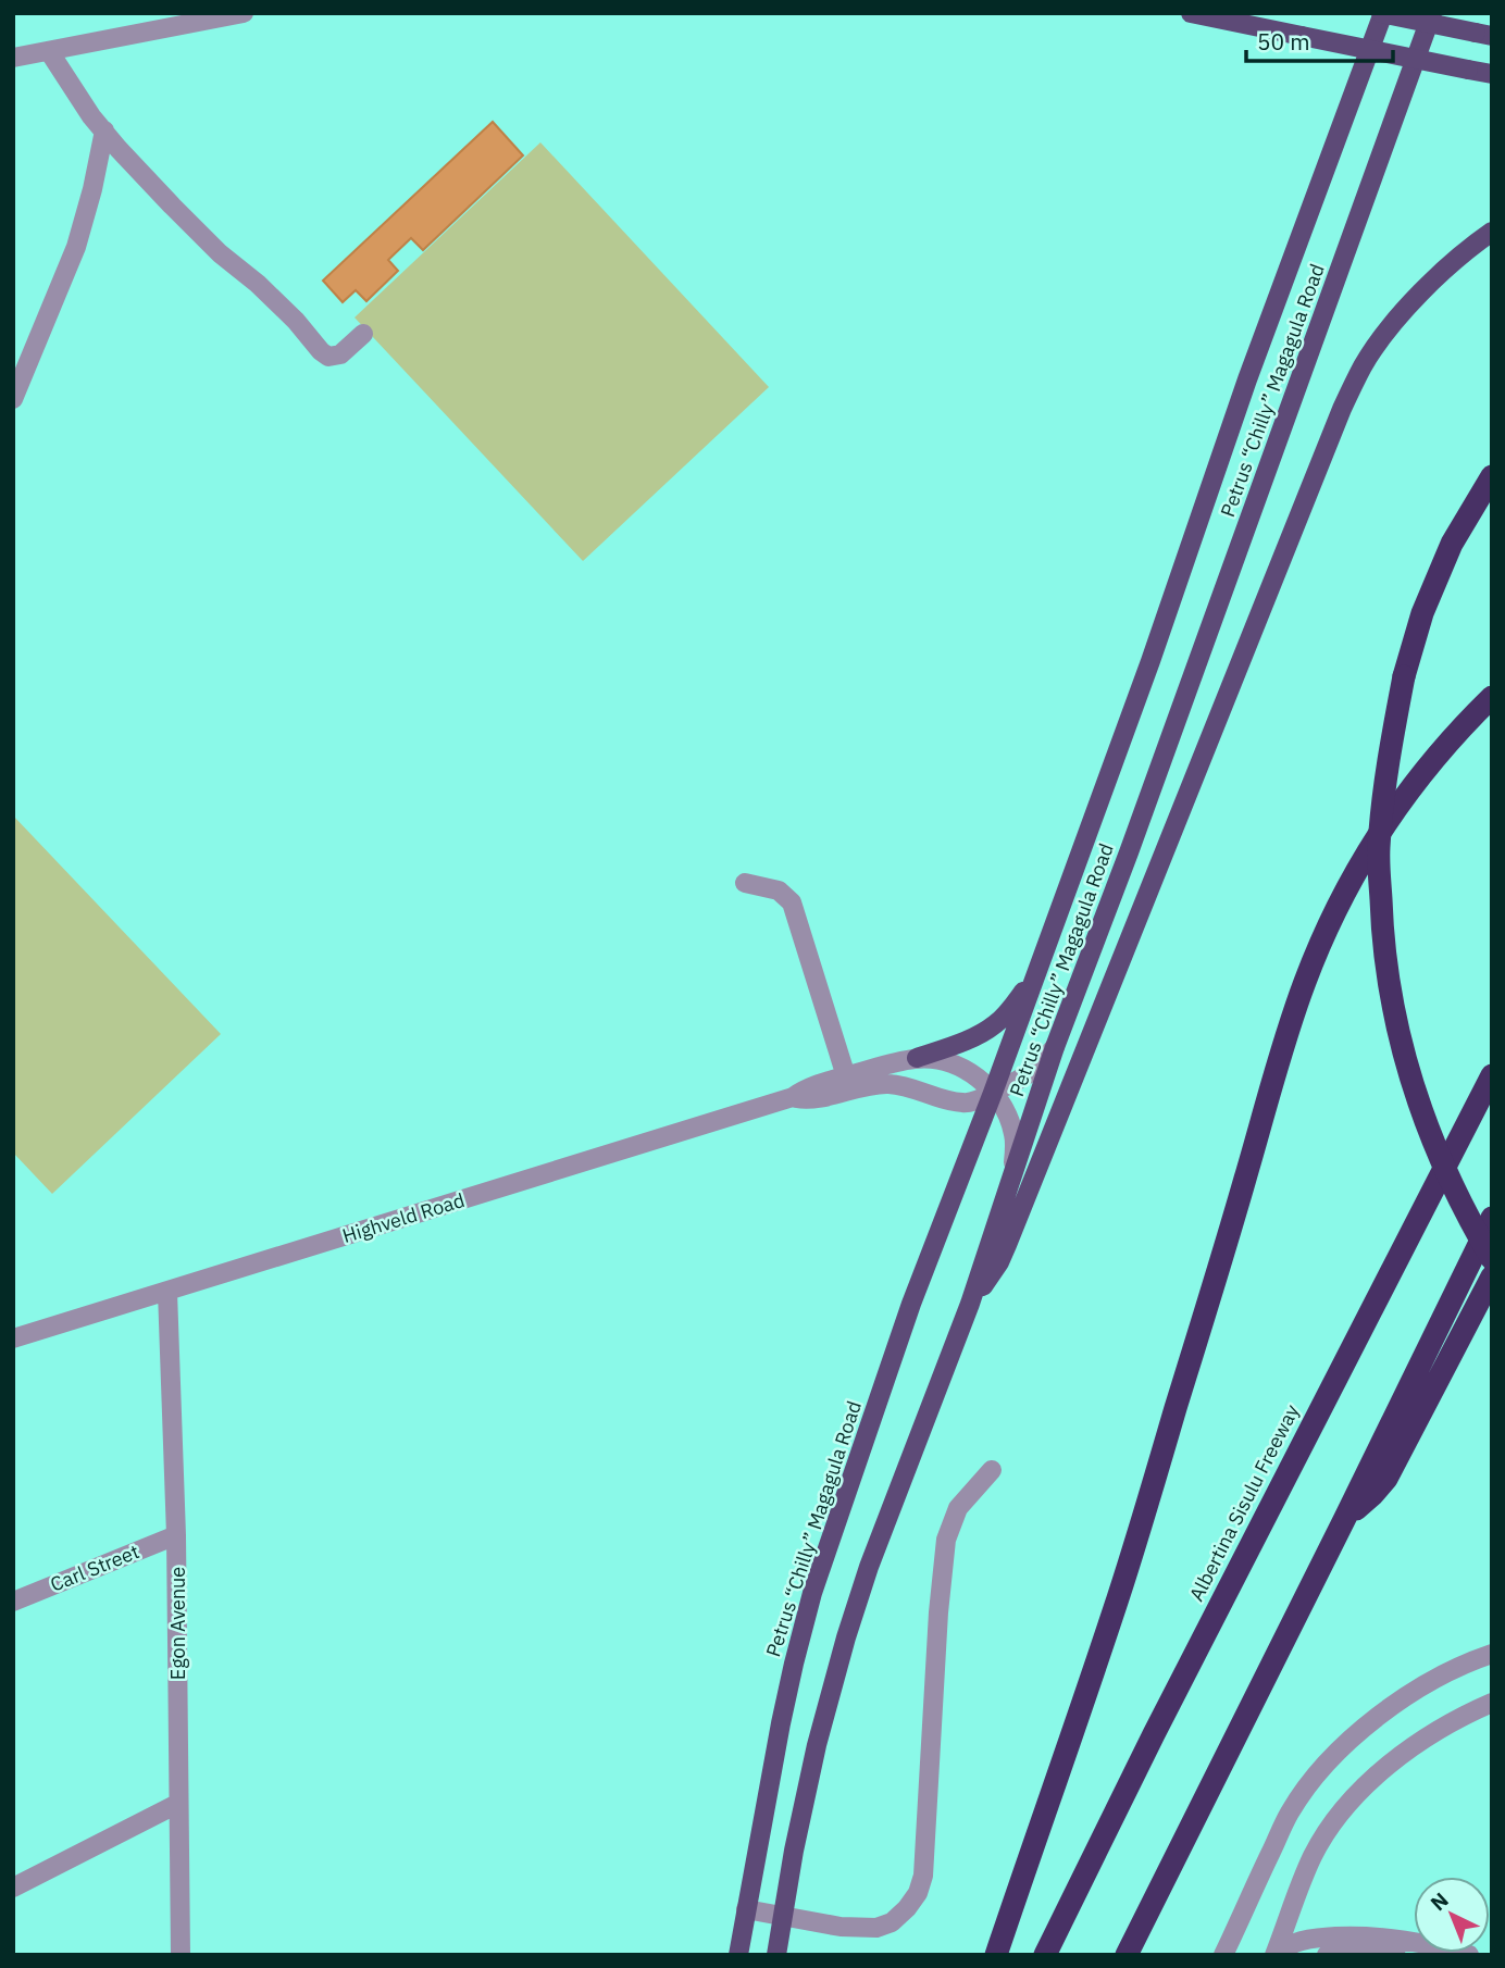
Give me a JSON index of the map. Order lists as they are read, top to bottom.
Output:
{
  "streets": {
    "highway": ["Albertina Sisulu Freeway"],
    "main road": ["Petrus “Chilly” Magagula Road"],
    "street": ["Highveld Road", "Carl Street", "Egon Avenue"]
  },
  "crossings": [
    ["Petrus “Chilly” Magagula Road", "Highveld Road"],
    ["Highveld Road", "Egon Avenue"],
    ["Carl Street", "Egon Avenue"]
  ],
  "scale_bar": "50 m",
  "north": "top left"
}
